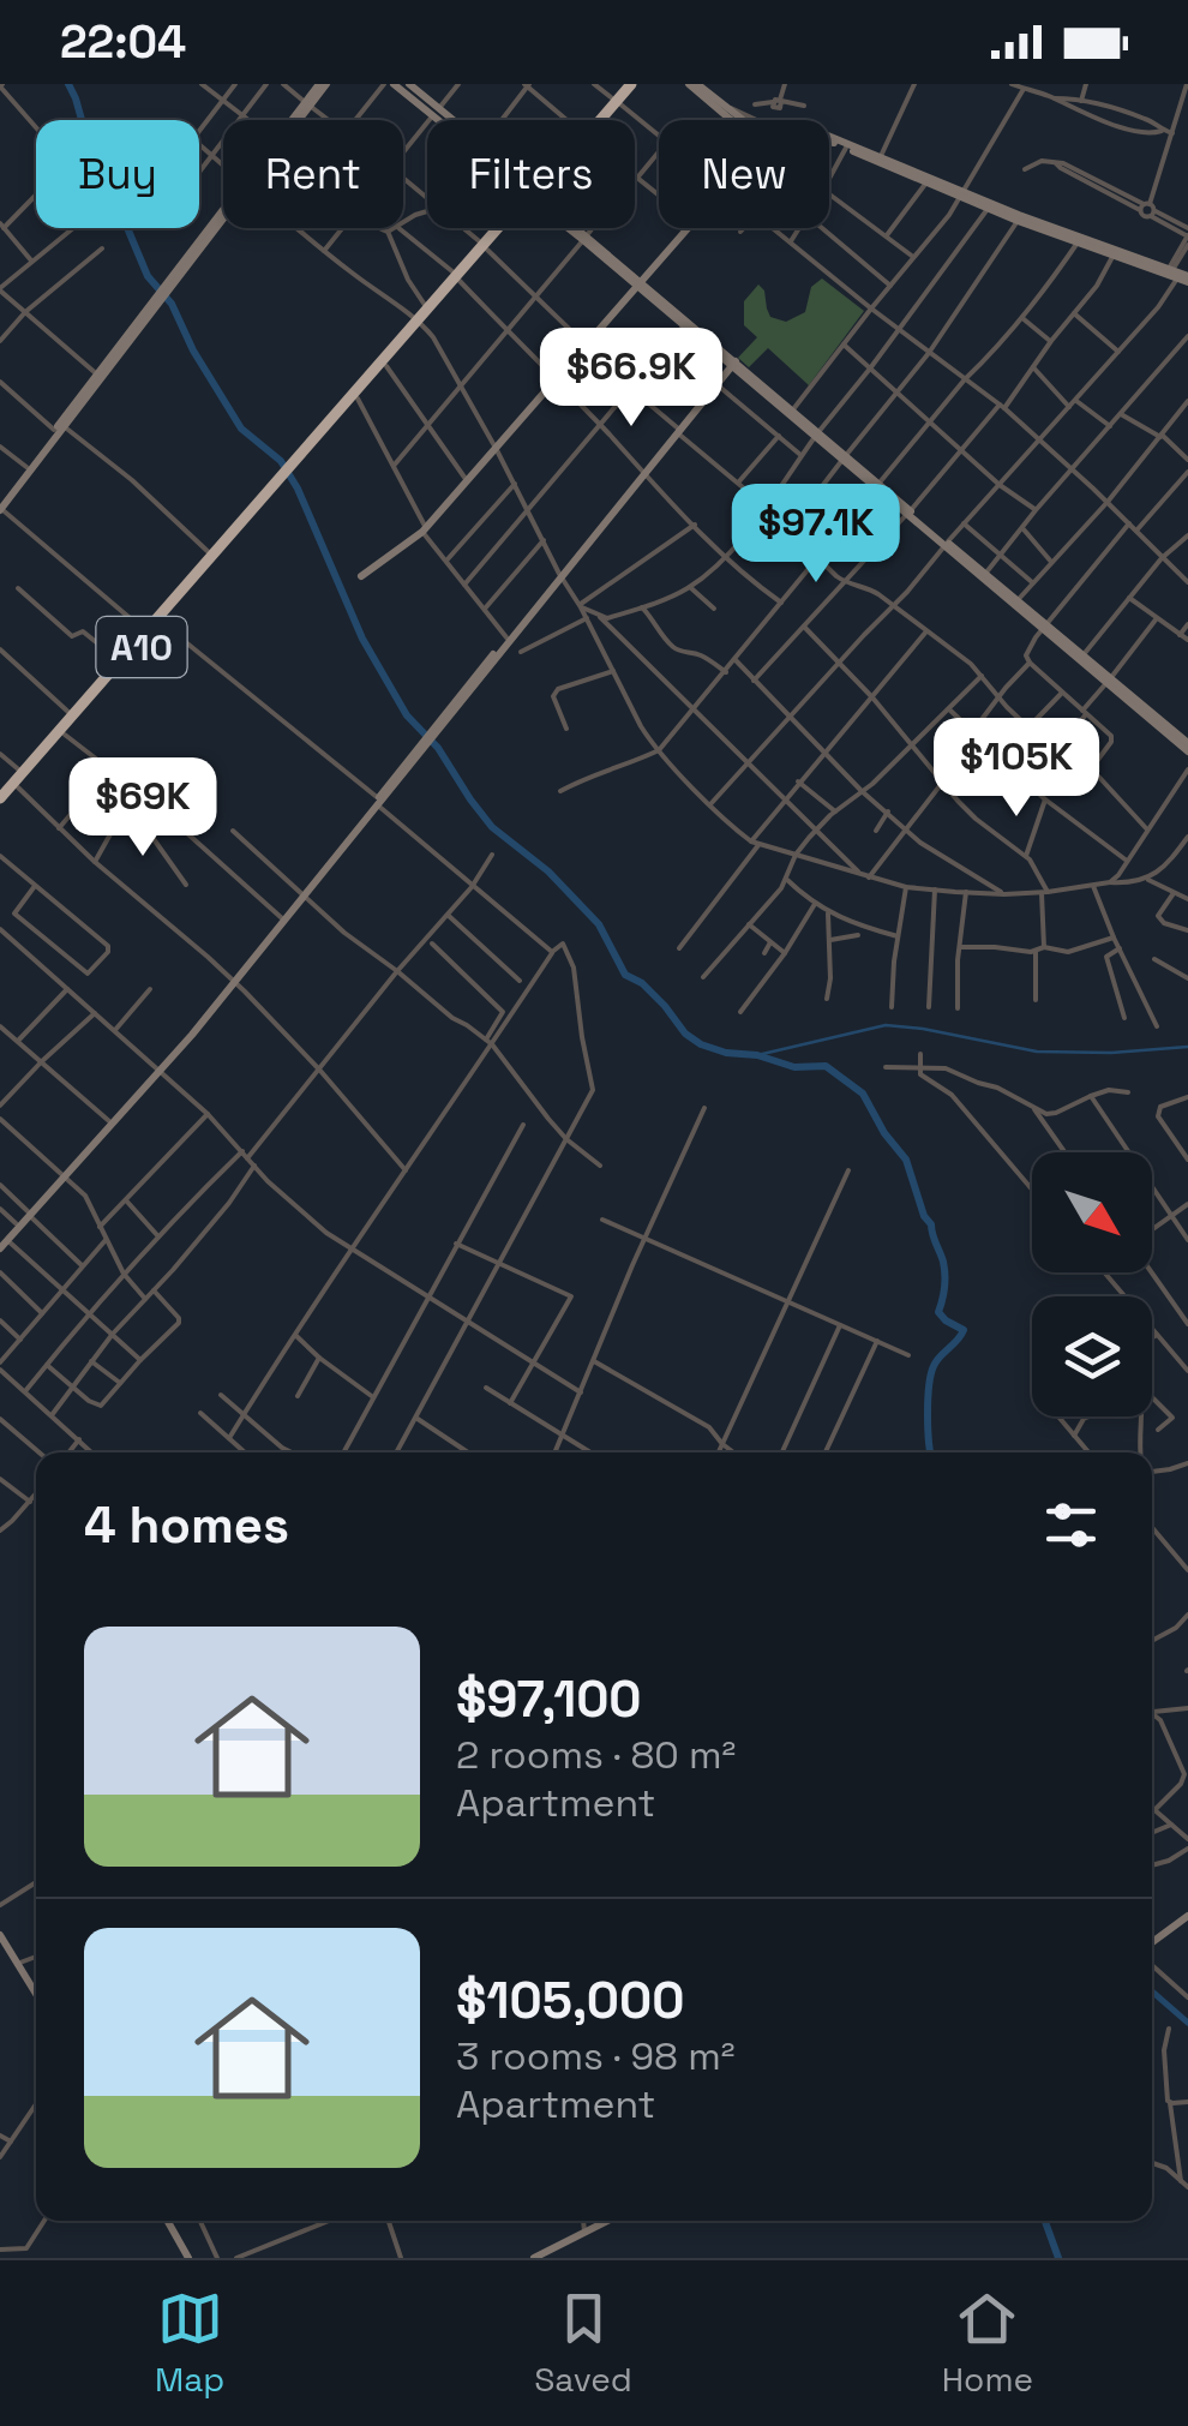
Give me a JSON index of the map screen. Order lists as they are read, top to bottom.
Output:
{
  "streets": {
    "highway": ["A10"]
  },
  "north": "bottom right",
  "page": {
    "status": "22:04",
    "chip": [
      "Buy",
      "Rent",
      "Filters",
      "New"
    ],
    "price": [
      "$66.9K",
      "$97.1K",
      "$105K",
      "$69K"
    ],
    "heading": "4 homes",
    "list": [
      {
        "name": "$97,100",
        "note": "2 rooms · 80 m² · Apartment"
      },
      {
        "name": "$105,000",
        "note": "3 rooms · 98 m² · Apartment"
      }
    ],
    "tabs": ["Map", "Saved", "Home"]
  }
}
